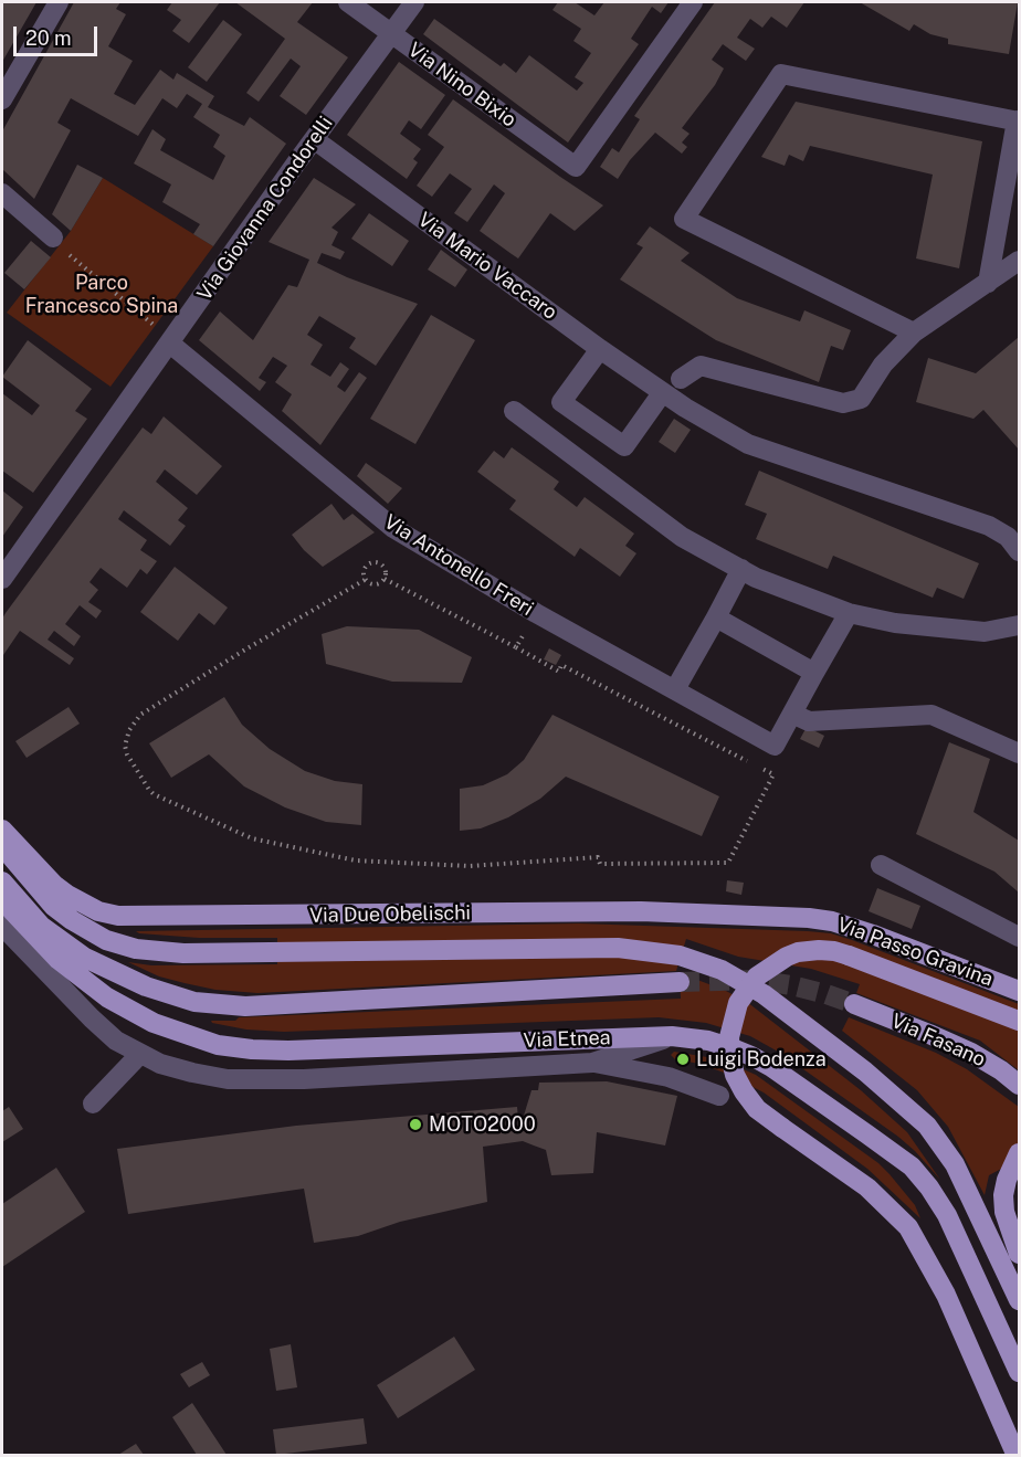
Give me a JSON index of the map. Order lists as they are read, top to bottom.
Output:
{
  "streets": {
    "main road": [
      "Via Due Obelischi",
      "Via Passo Gravina",
      "Via Etnea",
      "Via Fasano"
    ],
    "street": [
      "Via Nino Bixio",
      "Via Giovanna Condorelli",
      "Via Mario Vaccaro",
      "Via Antonello Freri"
    ]
  },
  "crossings": [
    ["Via Nino Bixio", "Via Giovanna Condorelli"],
    ["Via Giovanna Condorelli", "Via Mario Vaccaro"],
    ["Via Giovanna Condorelli", "Via Antonello Freri"],
    ["Via Due Obelischi", "Via Passo Gravina"]
  ],
  "parks": ["Parco Francesco Spina"],
  "places": ["Luigi Bodenza", "MOTO2000"],
  "scale_bar": "20 m"
}
